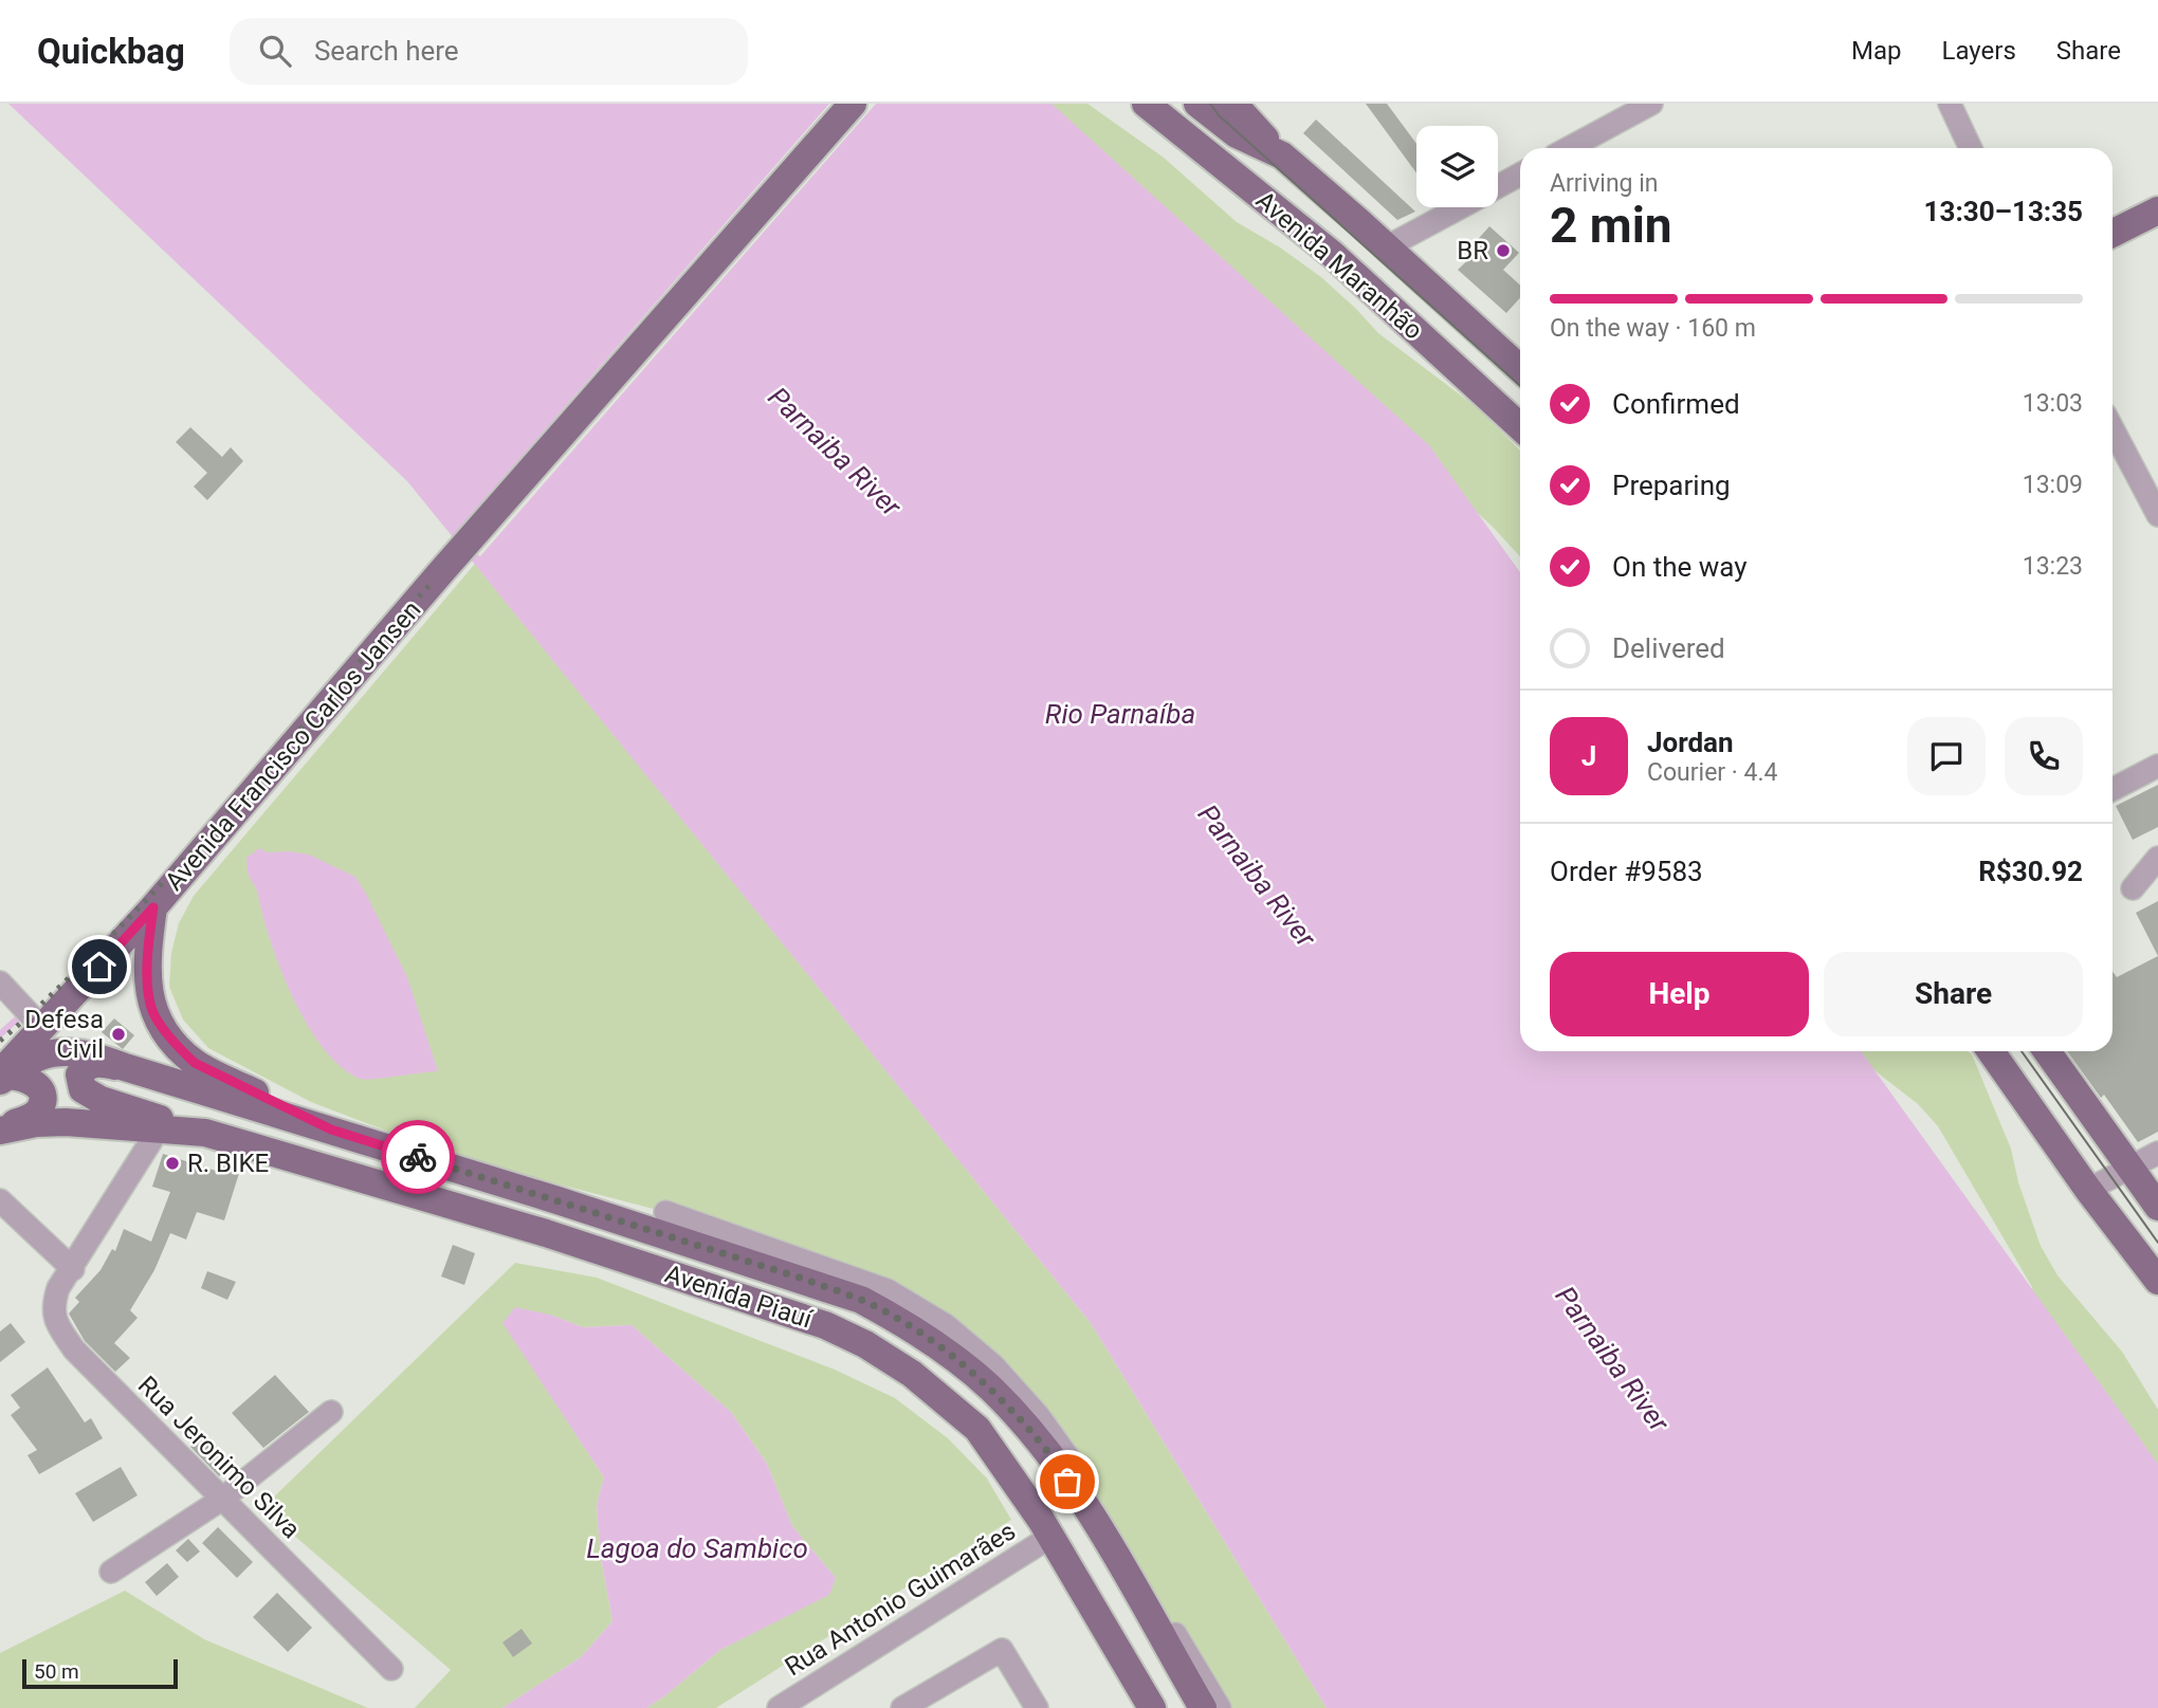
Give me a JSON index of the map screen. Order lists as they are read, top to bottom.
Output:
{
  "streets": {
    "main road": ["Avenida Maranhão", "Avenida Francisco Carlos Jansen", "Avenida Piauí"],
    "street": ["Rua Jeronimo Silva", "Rua Antonio Guimarães"]
  },
  "crossings": [
    ["Avenida Francisco Carlos Jansen", "Avenida Piauí"],
    ["Avenida Piauí", "Rua Jeronimo Silva"],
    ["Avenida Piauí", "Rua Antonio Guimarães"]
  ],
  "water": ["Parnaiba River", "Rio Parnaíba", "Lagoa do Sambico"],
  "places": ["BR", "Defesa Civil", "R. BIKE"],
  "scale_bar": "50 m",
  "page": {
    "header": "Quickbag",
    "search": "Search here",
    "nav": ["Map", "Layers", "Share"],
    "heading": ["2 min", "Arriving in", "13:30–13:35"],
    "panel": [
      "Jordan",
      "Courier · 4.4",
      "Order #9583",
      "R$30.92"
    ],
    "bar": "On the way · 160 m",
    "list": [
      ["Confirmed", "13:03"],
      ["Preparing", "13:09"],
      ["On the way", "13:23"],
      "Delivered"
    ],
    "round": "J",
    "buttons": ["Help", "Share"],
    "scale": "50 m"
  }
}
